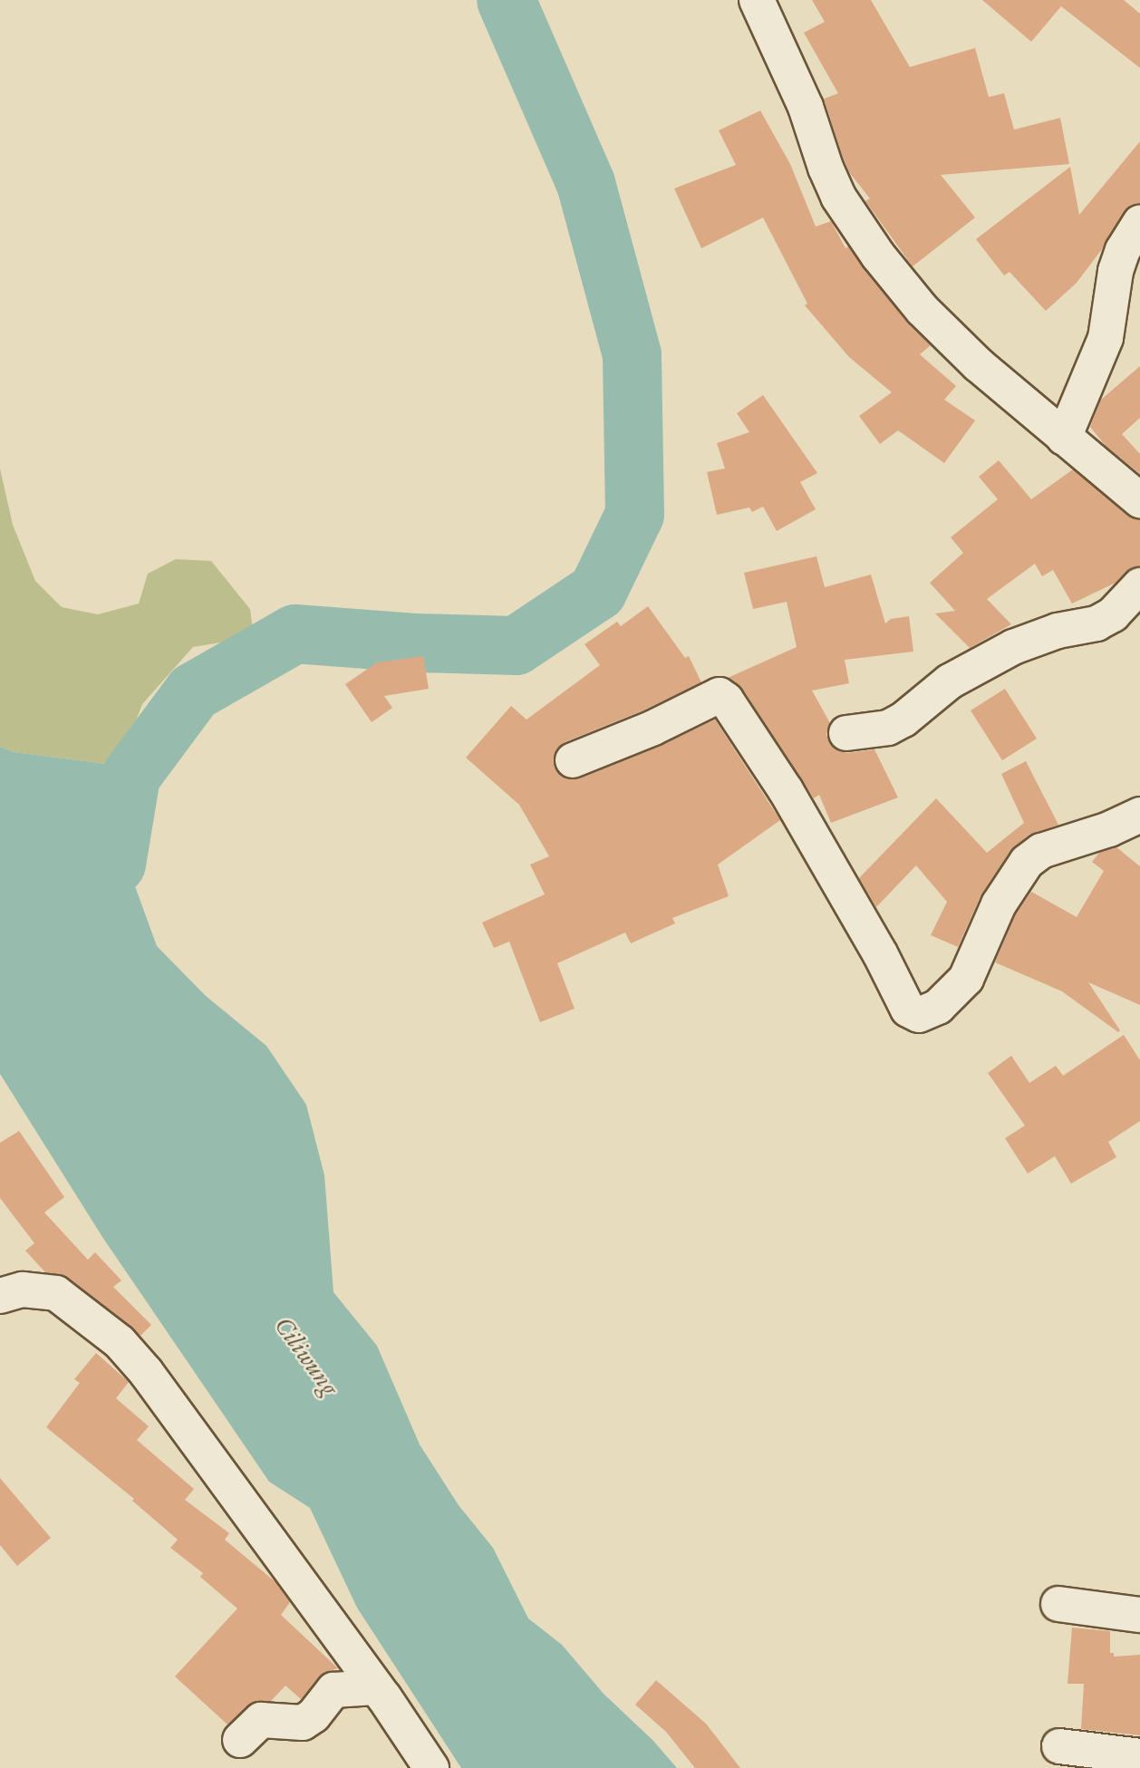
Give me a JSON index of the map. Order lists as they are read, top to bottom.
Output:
{
  "water": ["Ciliwung"]
}
